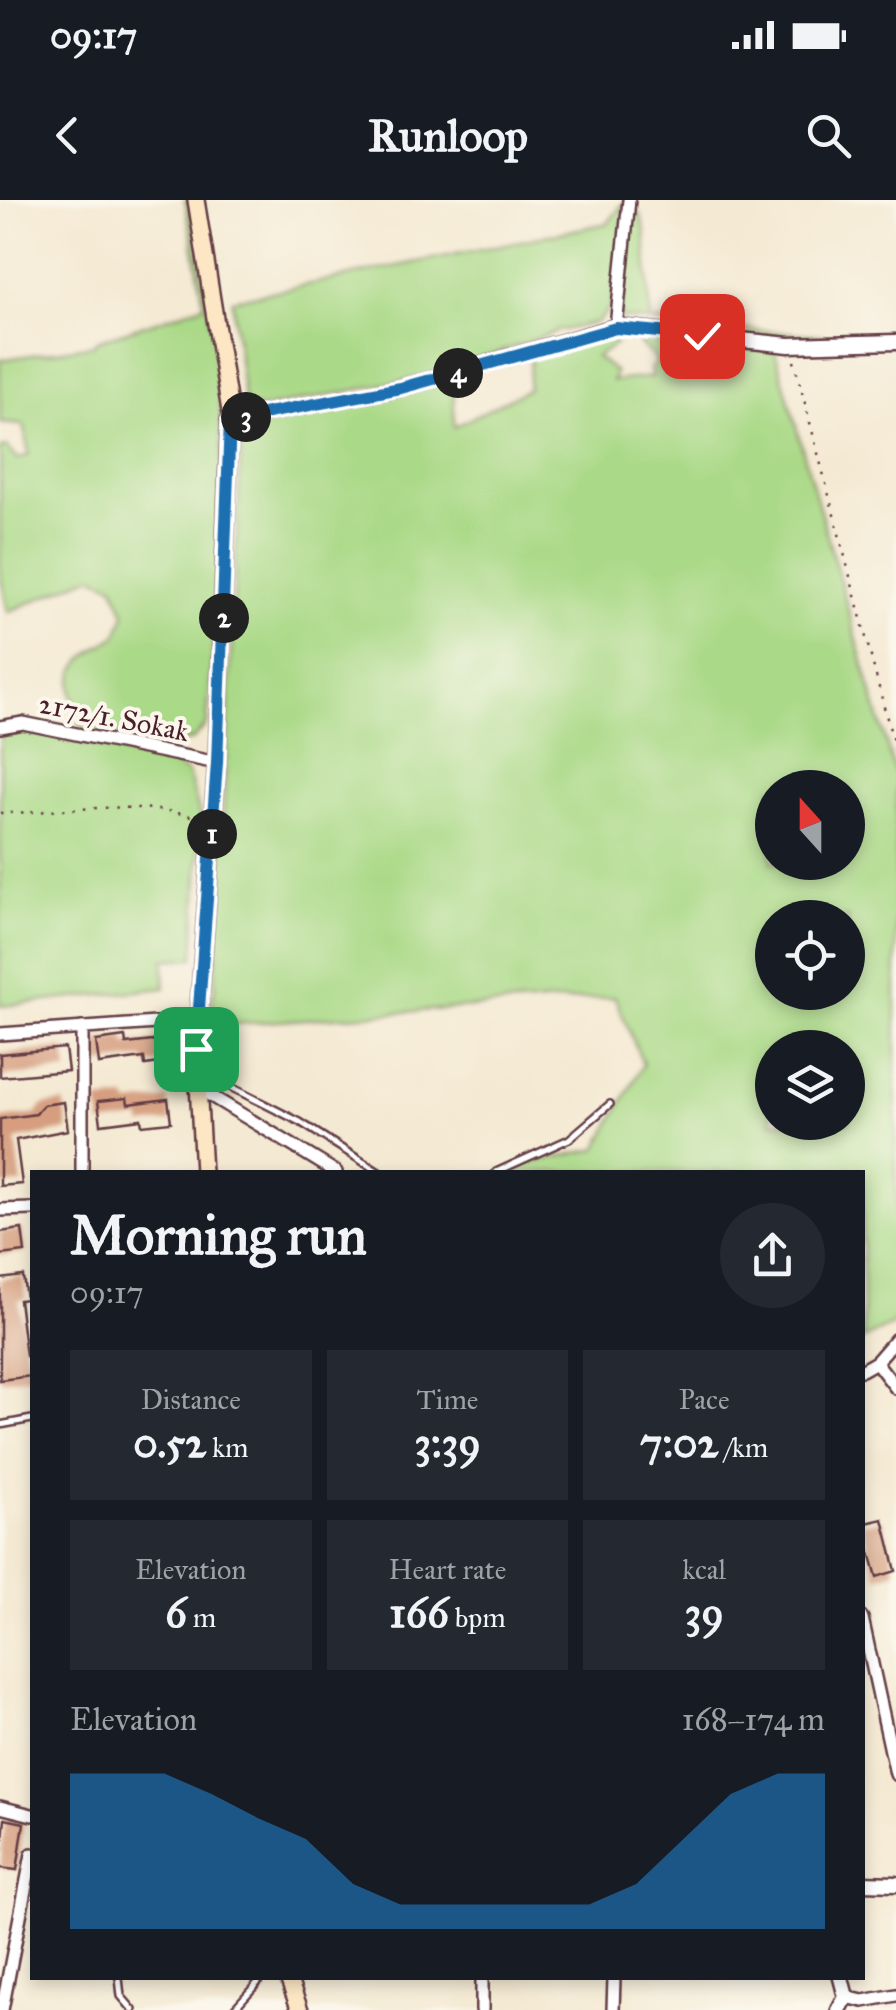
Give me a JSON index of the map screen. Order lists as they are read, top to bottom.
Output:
{
  "streets": {
    "street": ["2172/1. Sokak"]
  },
  "north": "top",
  "page": {
    "status": "09:17",
    "header": "Runloop",
    "pins": [
      "4",
      "3",
      "2",
      "1"
    ],
    "heading": ["Morning run", "09:17"],
    "stats": [
      ["Distance", "0.52 km"],
      ["Time", "3:39"],
      ["Pace", "7:02 /km"],
      ["Elevation", "6 m"],
      ["Heart rate", "166 bpm"],
      ["kcal", "39"]
    ],
    "chart": ["Elevation", "168–174 m"]
  }
}
